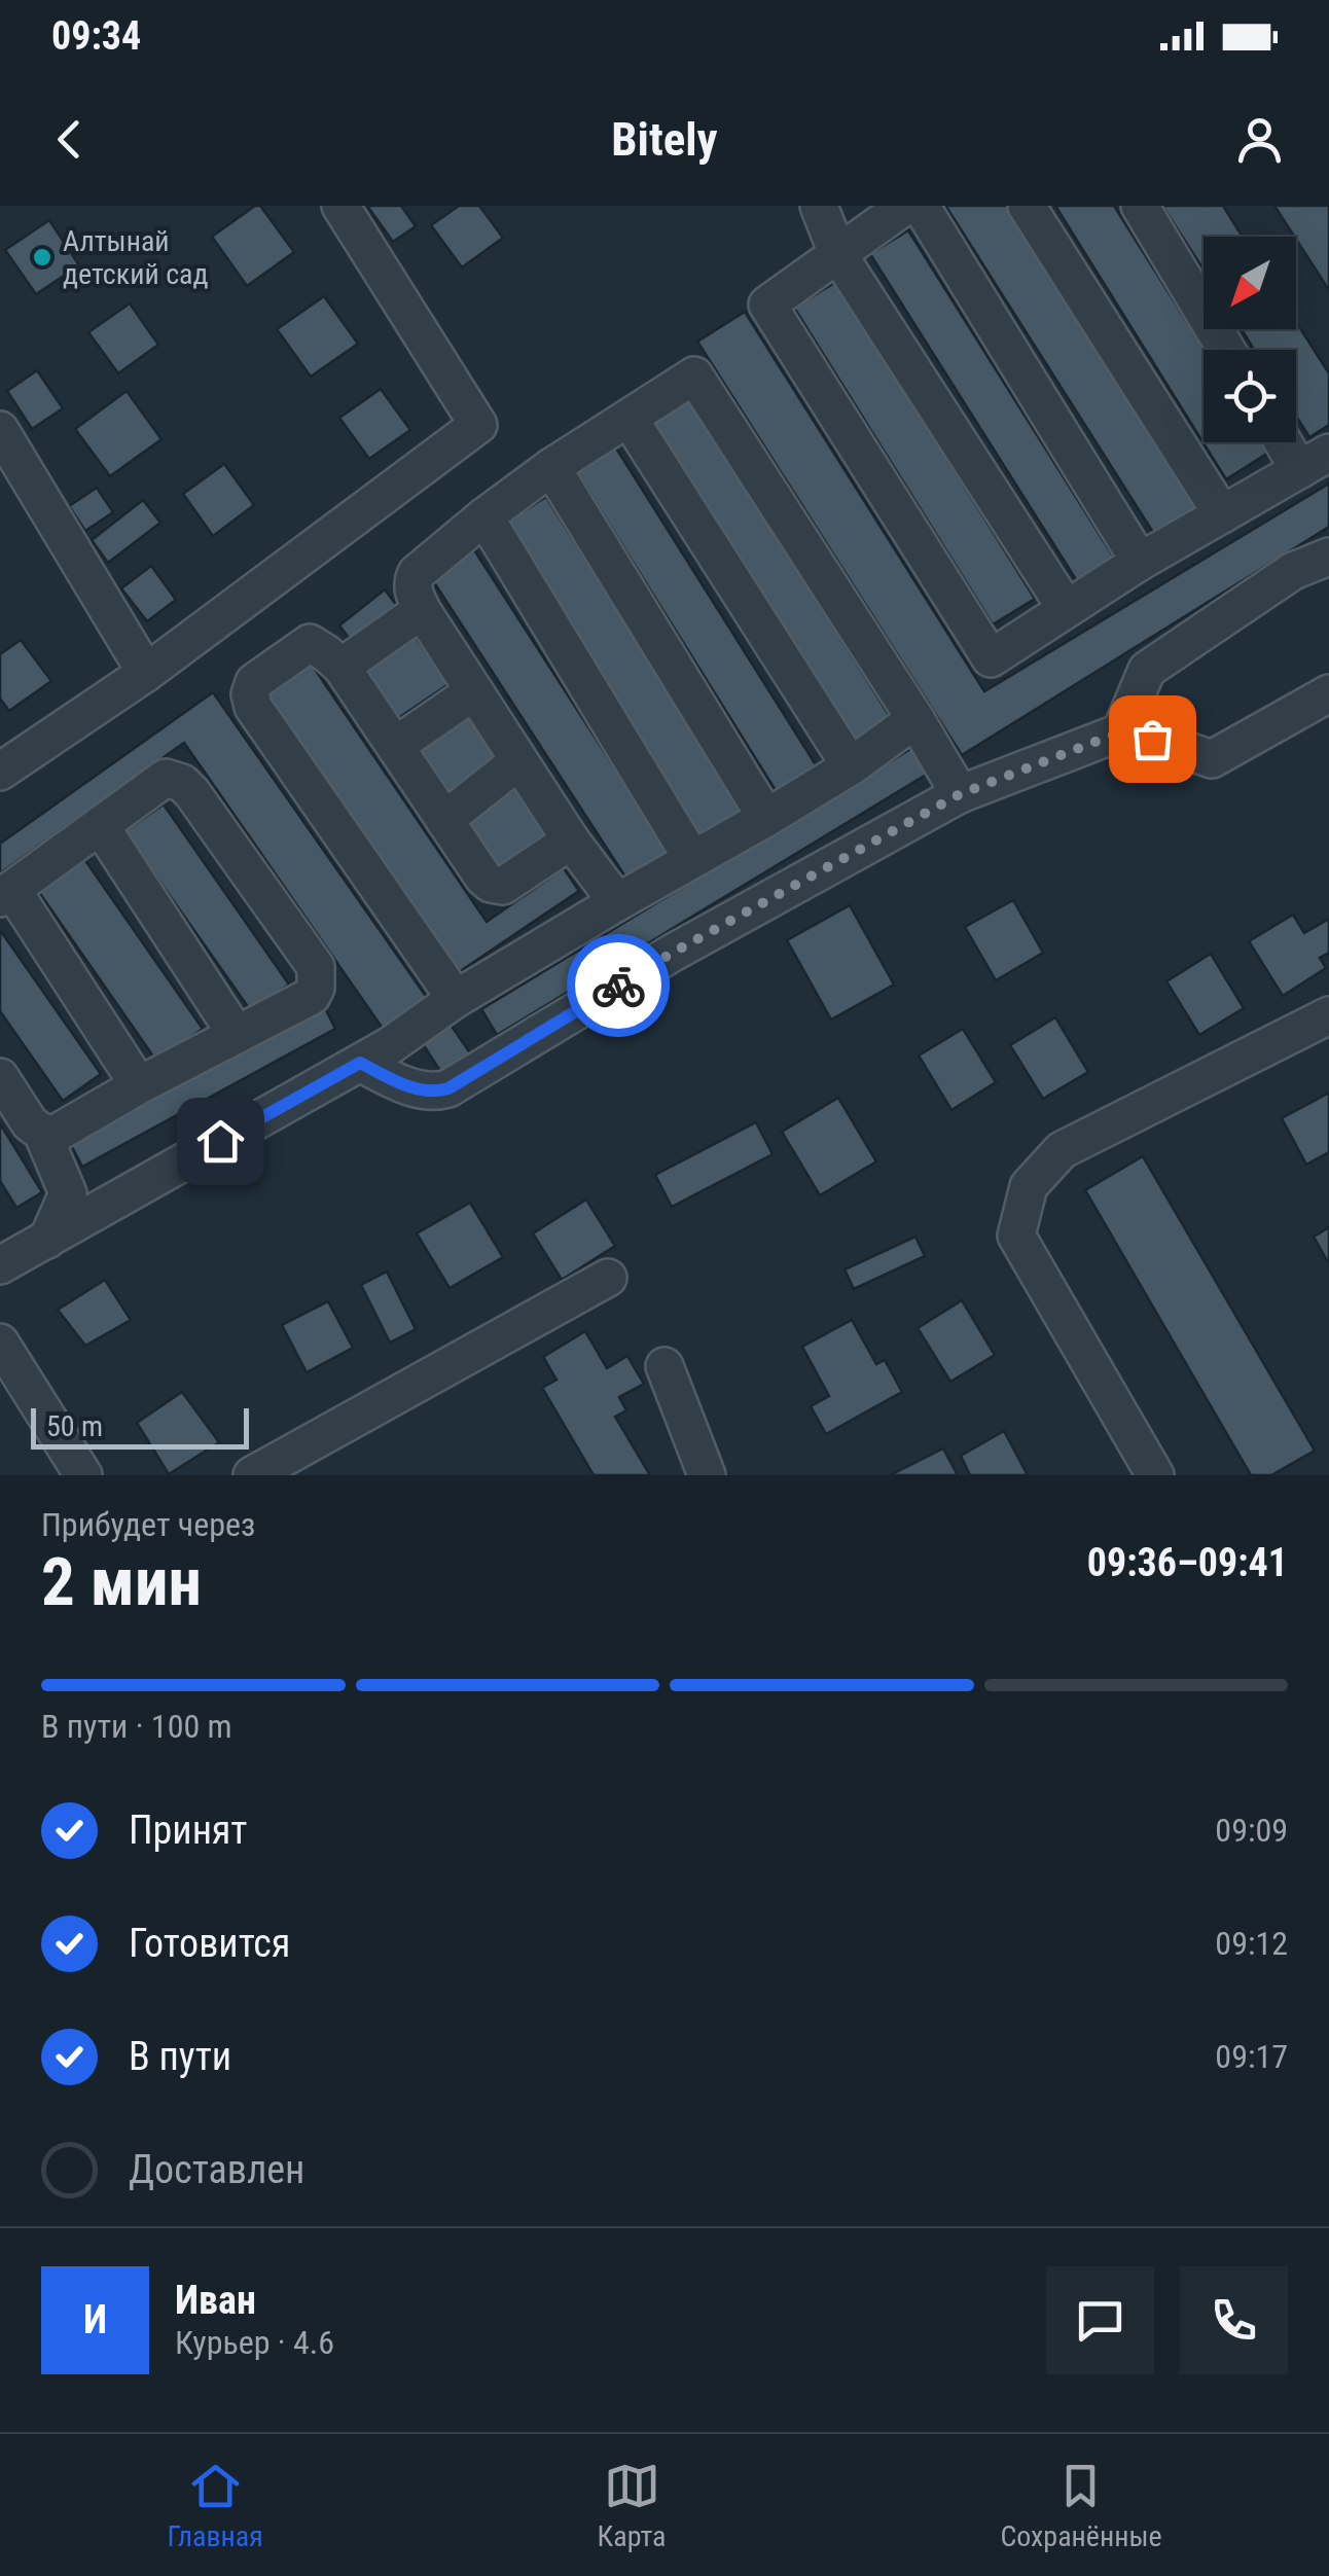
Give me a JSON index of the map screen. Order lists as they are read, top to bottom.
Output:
{
  "places": ["Алтынай детский сад"],
  "scale_bar": "50 m",
  "north": "bottom left",
  "page": {
    "status": "09:34",
    "header": "Bitely",
    "scale": "50 m",
    "heading": ["2 мин", "Прибудет через", "09:36–09:41"],
    "panel": ["Иван", "Курьер · 4.6"],
    "bar": "В пути · 100 m",
    "list": [
      ["Принят", "09:09"],
      ["Готовится", "09:12"],
      ["В пути", "09:17"],
      "Доставлен"
    ],
    "round": "И",
    "tabs": ["Главная", "Карта", "Сохранённые"]
  }
}
